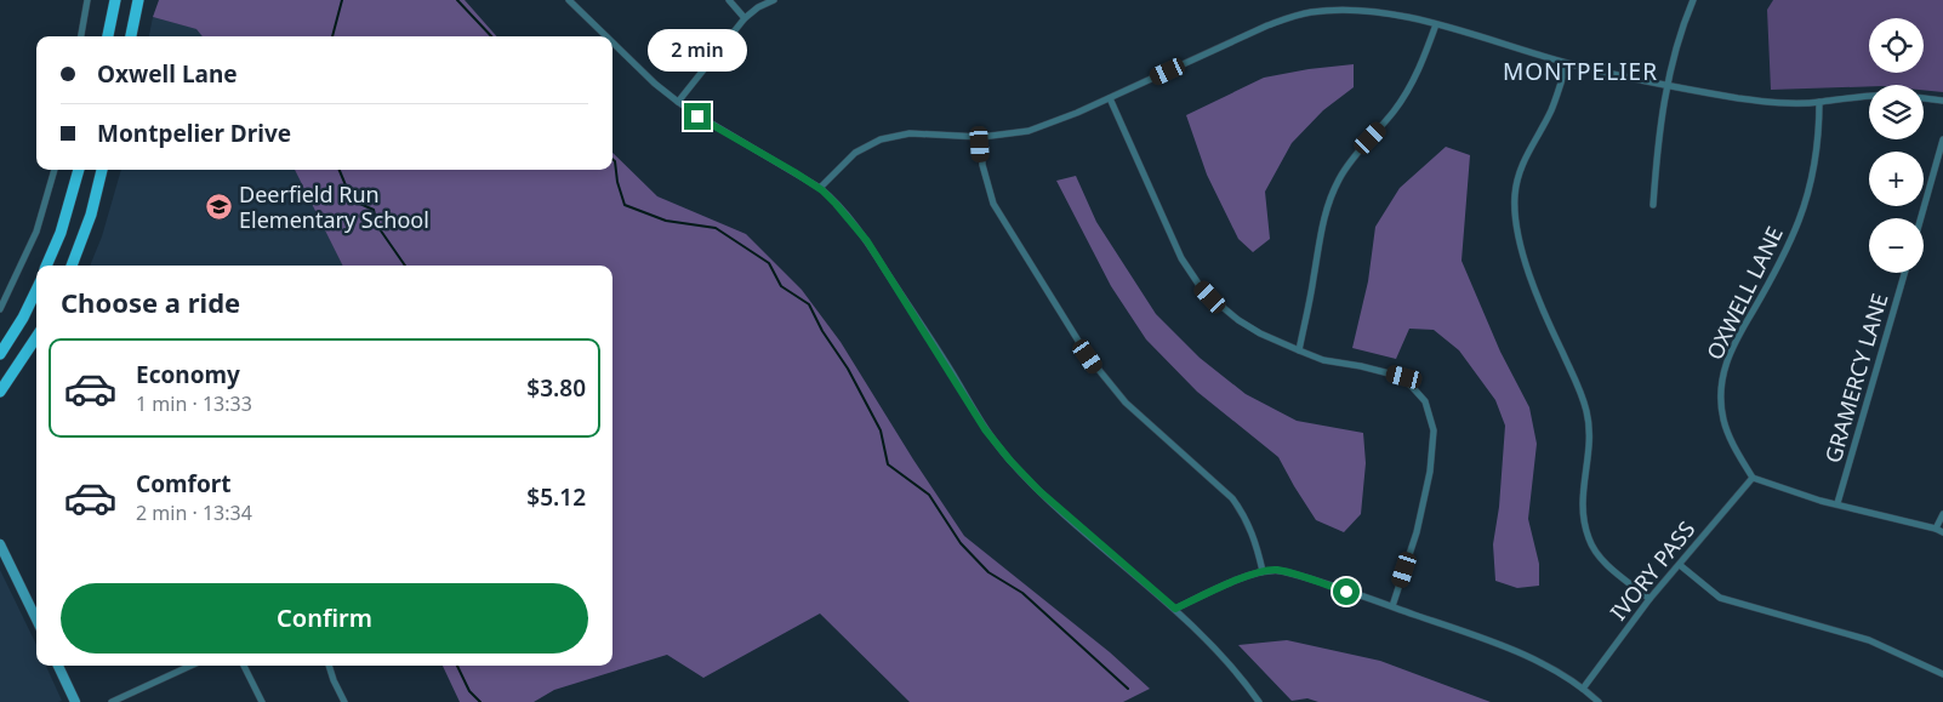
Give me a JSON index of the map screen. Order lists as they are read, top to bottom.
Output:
{
  "streets": {
    "street": ["OXWELL LANE", "GRAMERCY LANE", "IVORY PASS"]
  },
  "crossings": [
    ["OXWELL LANE", "IVORY PASS"]
  ],
  "districts": ["MONTPELIER"],
  "places": {
    "school or university": ["Deerfield Run Elementary School"]
  },
  "page": {
    "map_buttons": ["+", "−"],
    "bubble": "2 min",
    "banner": ["Oxwell Lane", "Montpelier Drive"],
    "heading": "Choose a ride",
    "list": [
      {
        "name": "Economy",
        "note": "1 min · 13:33",
        "value": "$3.80"
      },
      {
        "name": "Comfort",
        "note": "2 min · 13:34",
        "value": "$5.12"
      }
    ],
    "buttons": "Confirm"
  }
}
